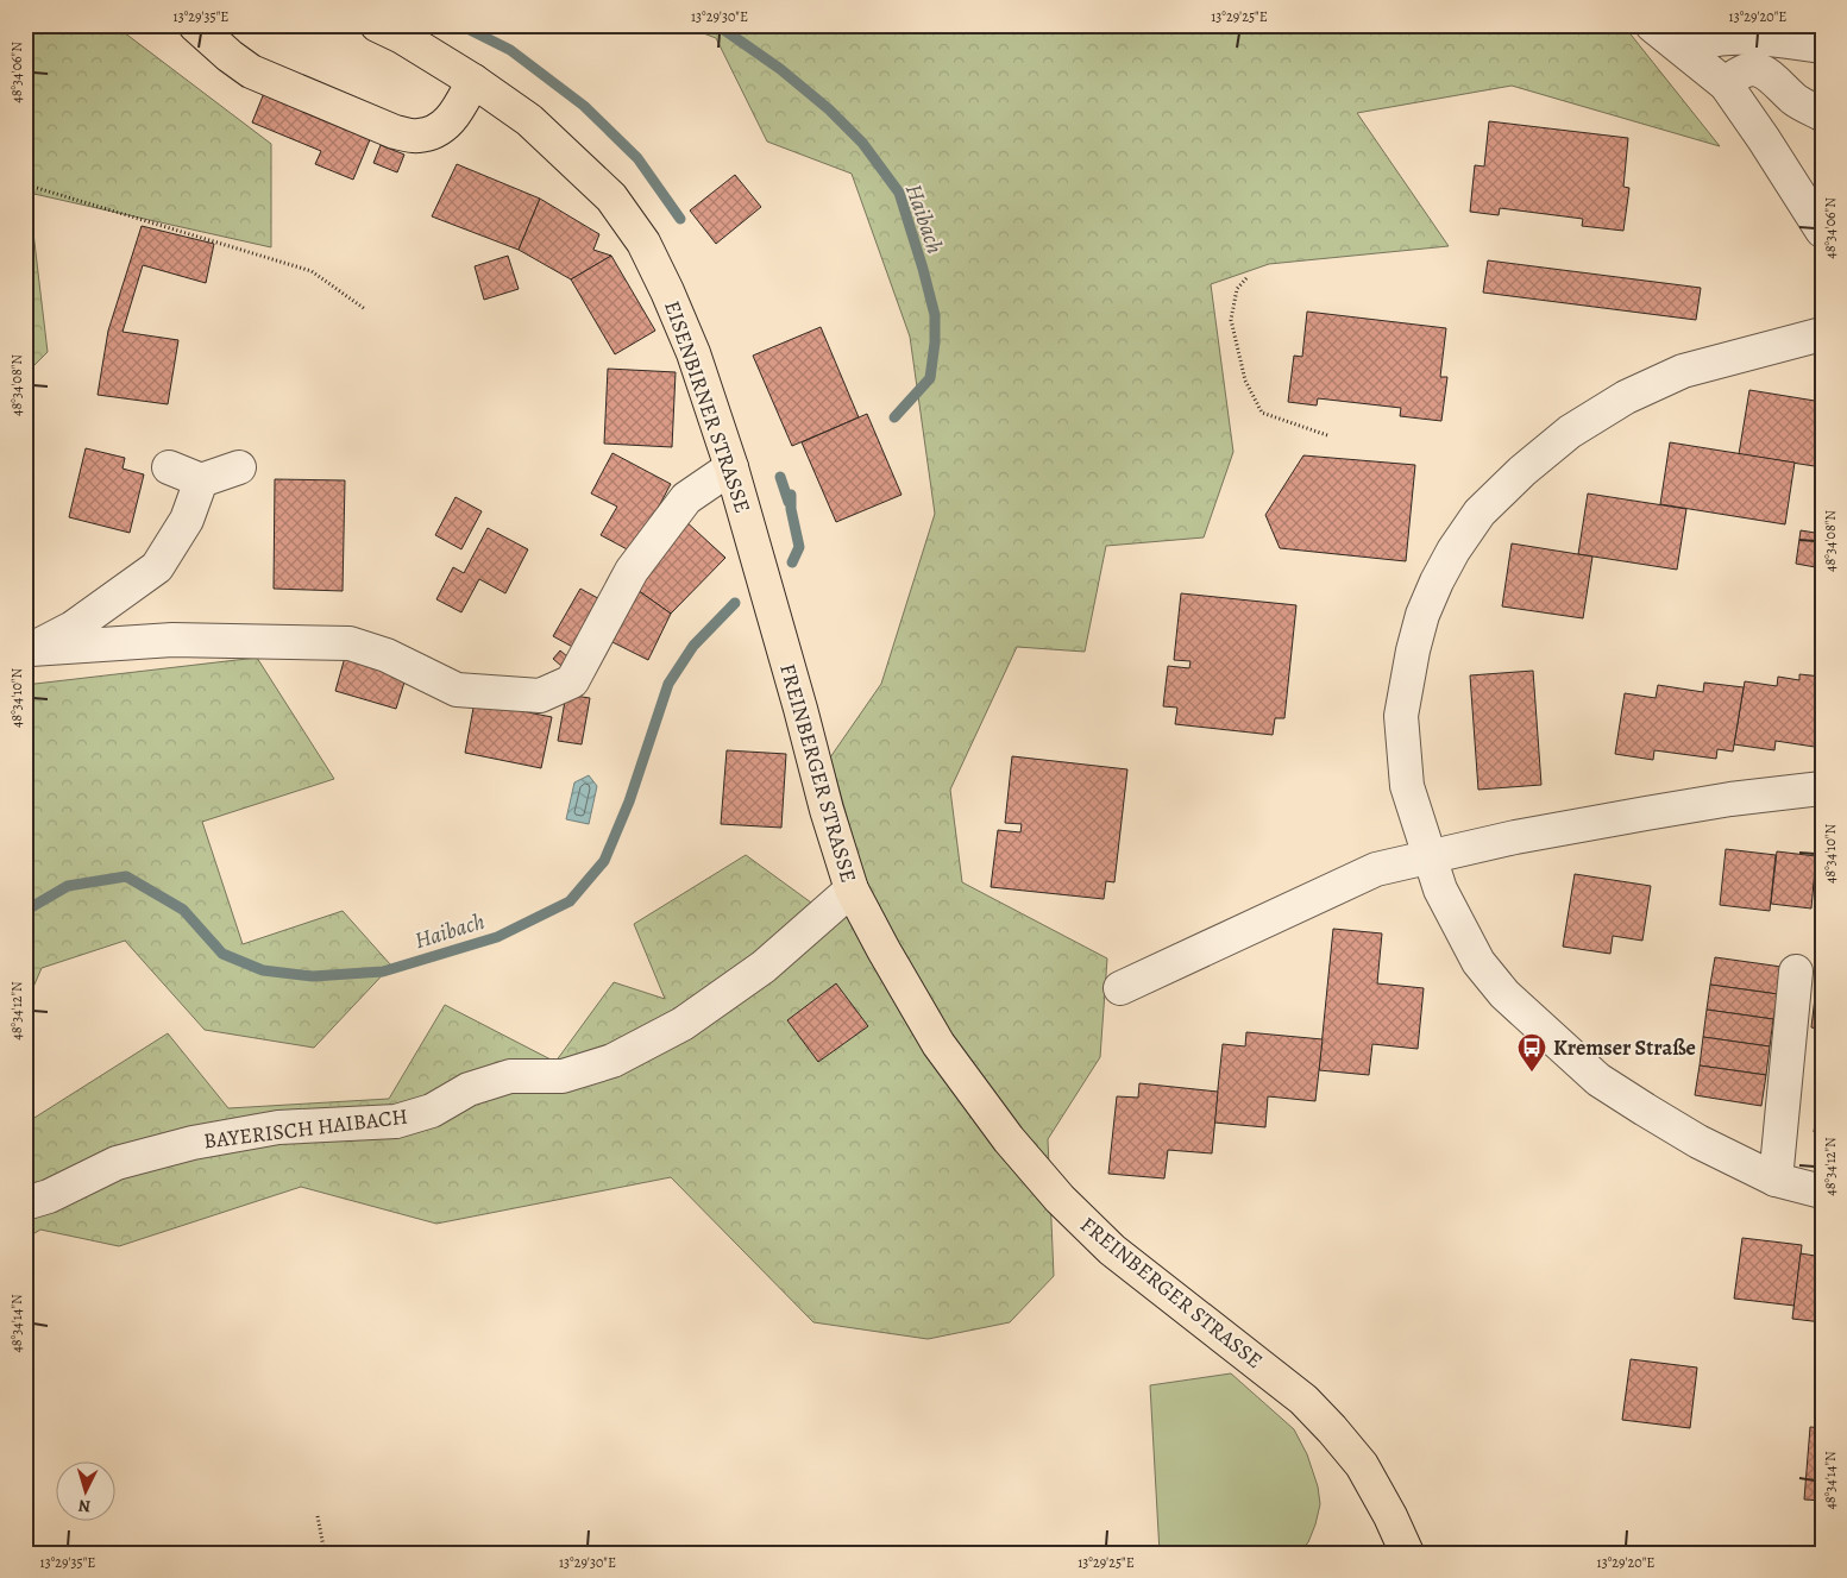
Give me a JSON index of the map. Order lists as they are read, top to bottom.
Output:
{
  "streets": {
    "main road": ["EISENBIRNER STRASSE", "FREINBERGER STRASSE"],
    "street": ["BAYERISCH HAIBACH"]
  },
  "crossings": [
    ["EISENBIRNER STRASSE", "FREINBERGER STRASSE"],
    ["FREINBERGER STRASSE", "BAYERISCH HAIBACH"]
  ],
  "water": ["Haibach"],
  "places": {
    "bus stop": ["Kremser Straße"]
  },
  "north": "bottom",
  "coordinates": [
    "13°29'35\"E",
    "13°29'30\"E",
    "13°29'25\"E",
    "13°29'20\"E",
    "48°34'06\"N",
    "48°34'08\"N",
    "48°34'10\"N",
    "48°34'12\"N",
    "48°34'14\"N"
  ]
}
